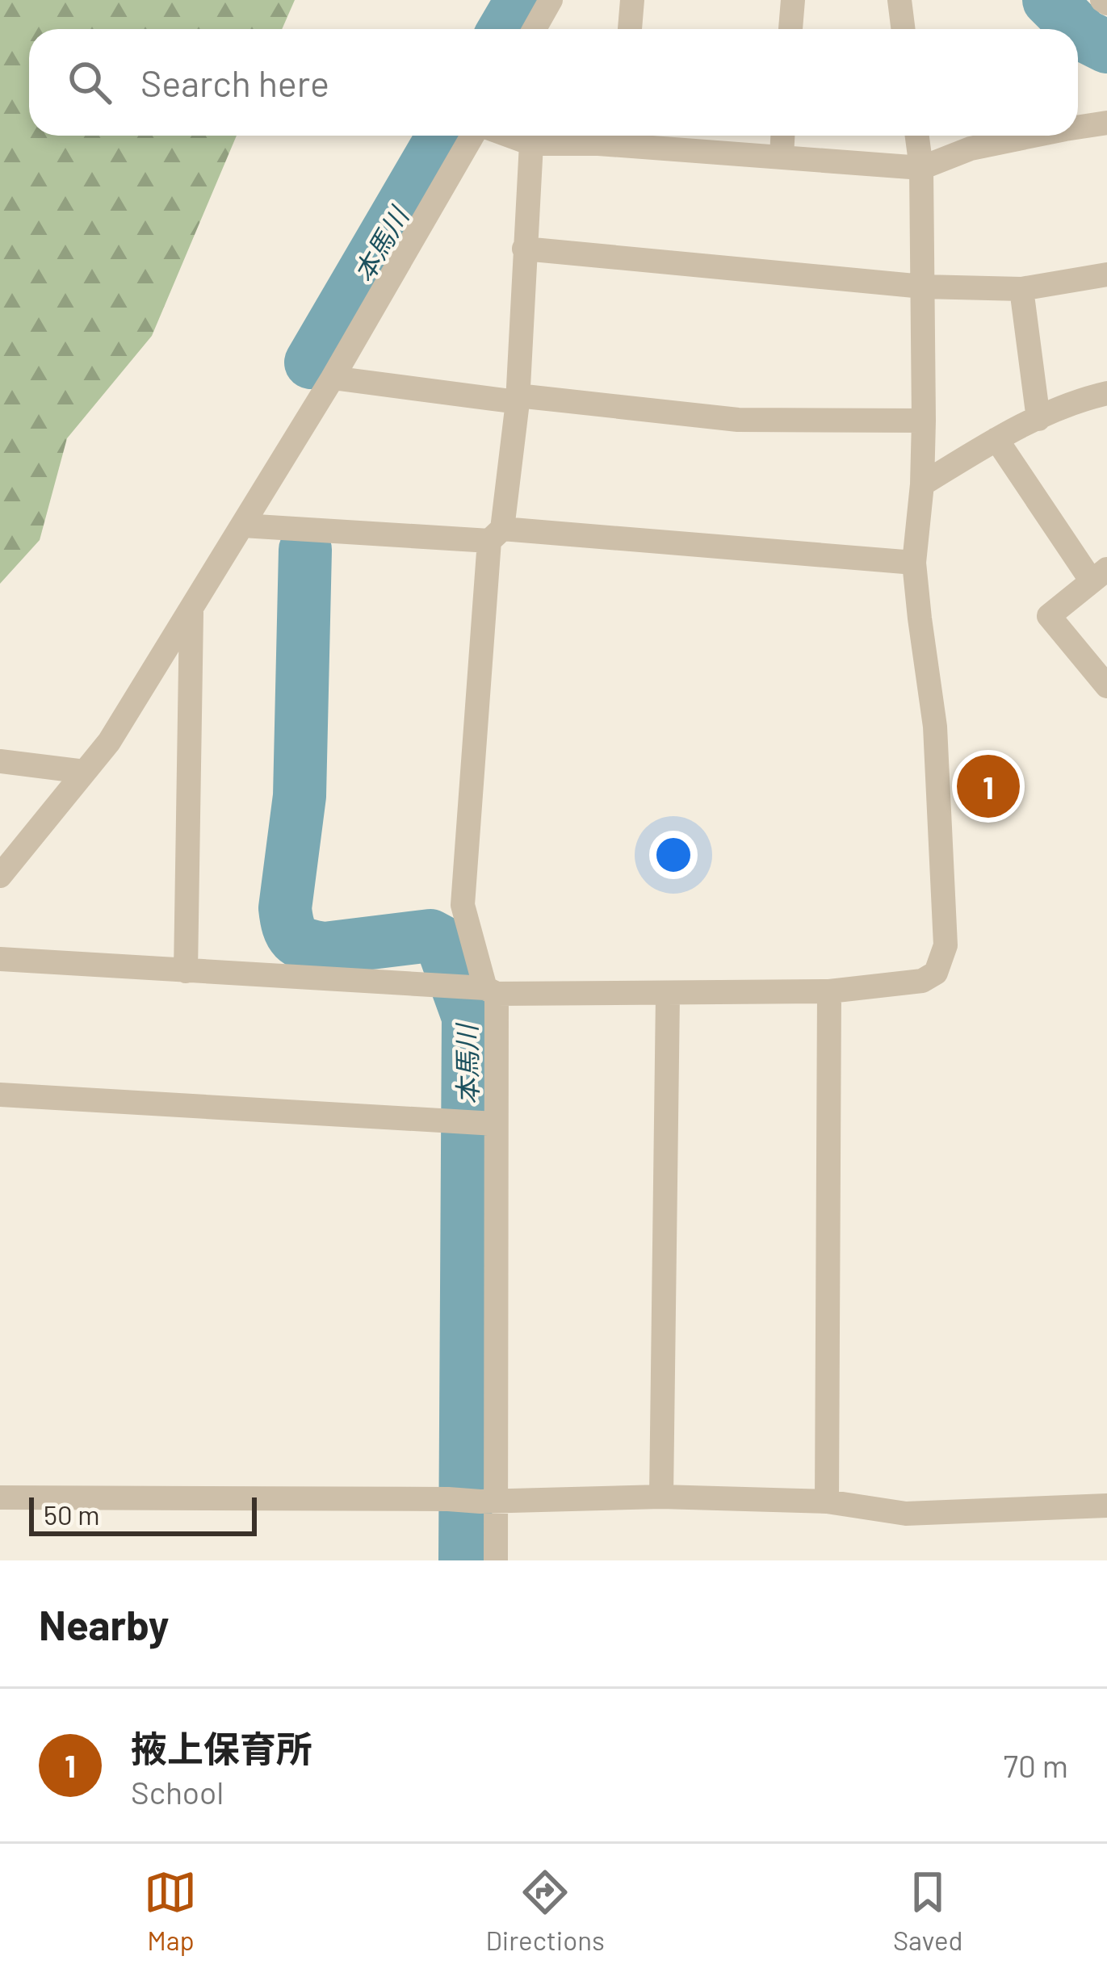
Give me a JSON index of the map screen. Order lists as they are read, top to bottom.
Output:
{
  "water": ["本馬川"],
  "scale_bar": "50 m",
  "page": {
    "search": "Search here",
    "pins": "1",
    "scale": "50 m",
    "heading": "Nearby",
    "list": [
      {
        "mark": "1",
        "name": "掖上保育所",
        "note": "School",
        "value": "70 m"
      }
    ],
    "nav": ["Map", "Directions", "Saved"]
  }
}
